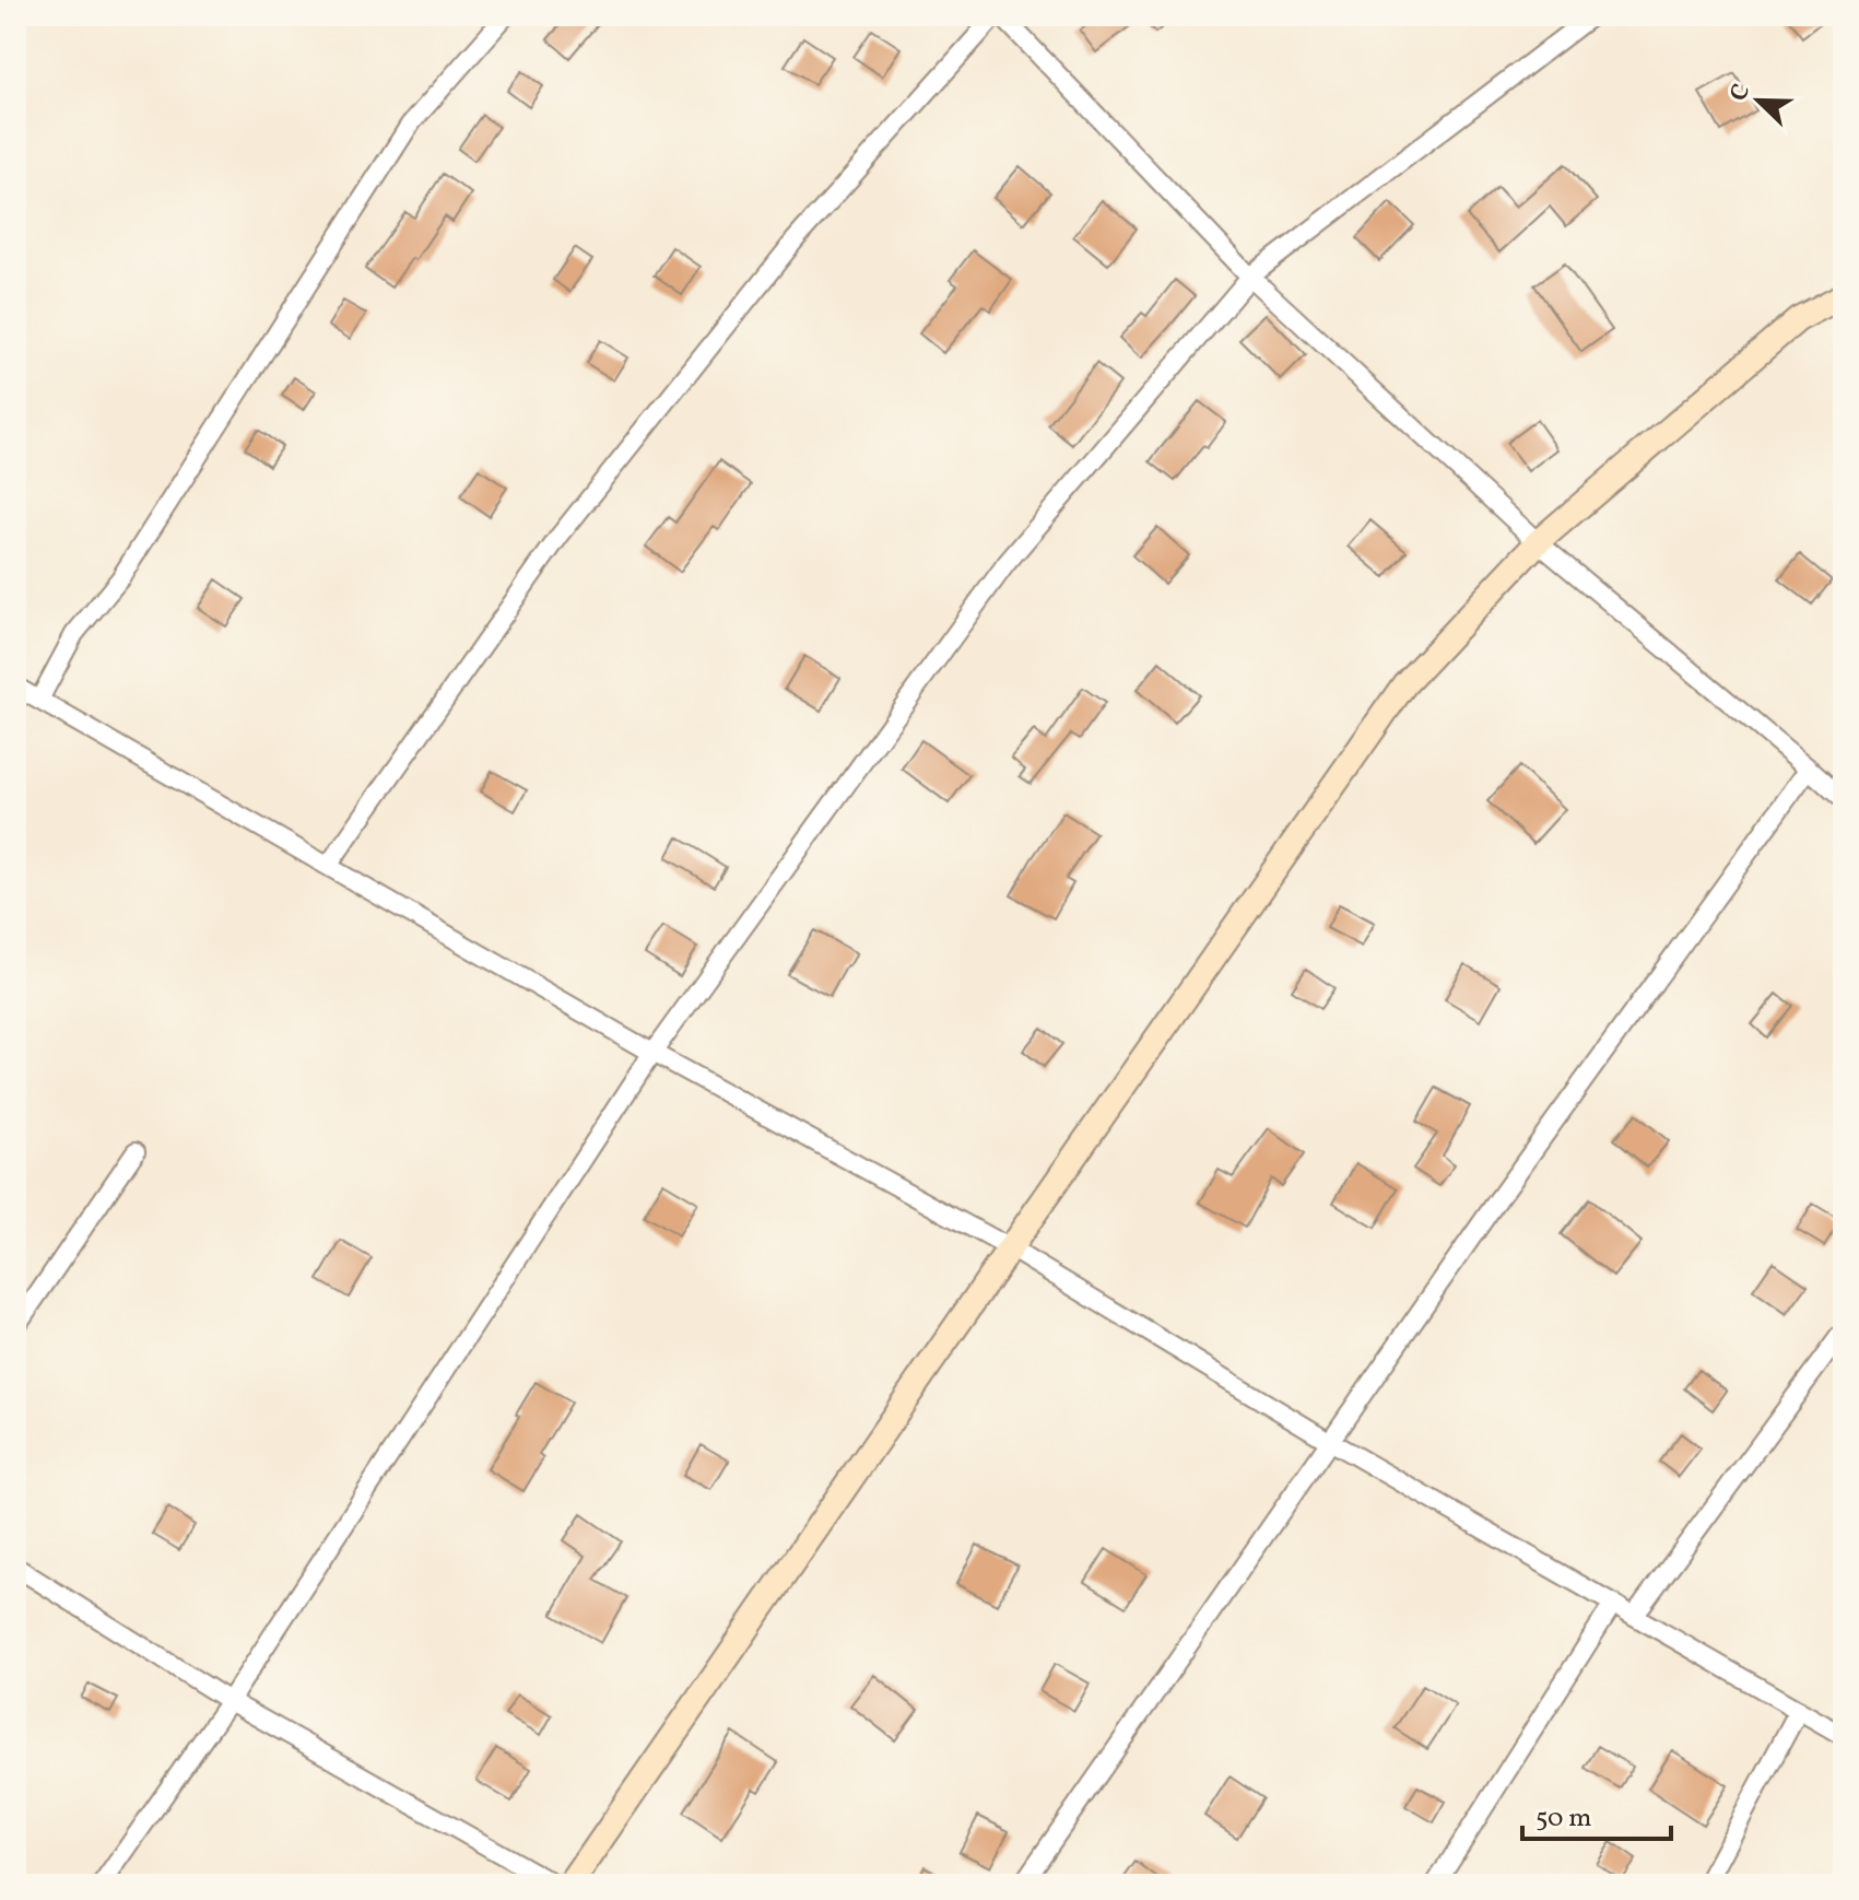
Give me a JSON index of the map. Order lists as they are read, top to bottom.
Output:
{
  "scale_bar": "50 m",
  "north": "top left"
}
